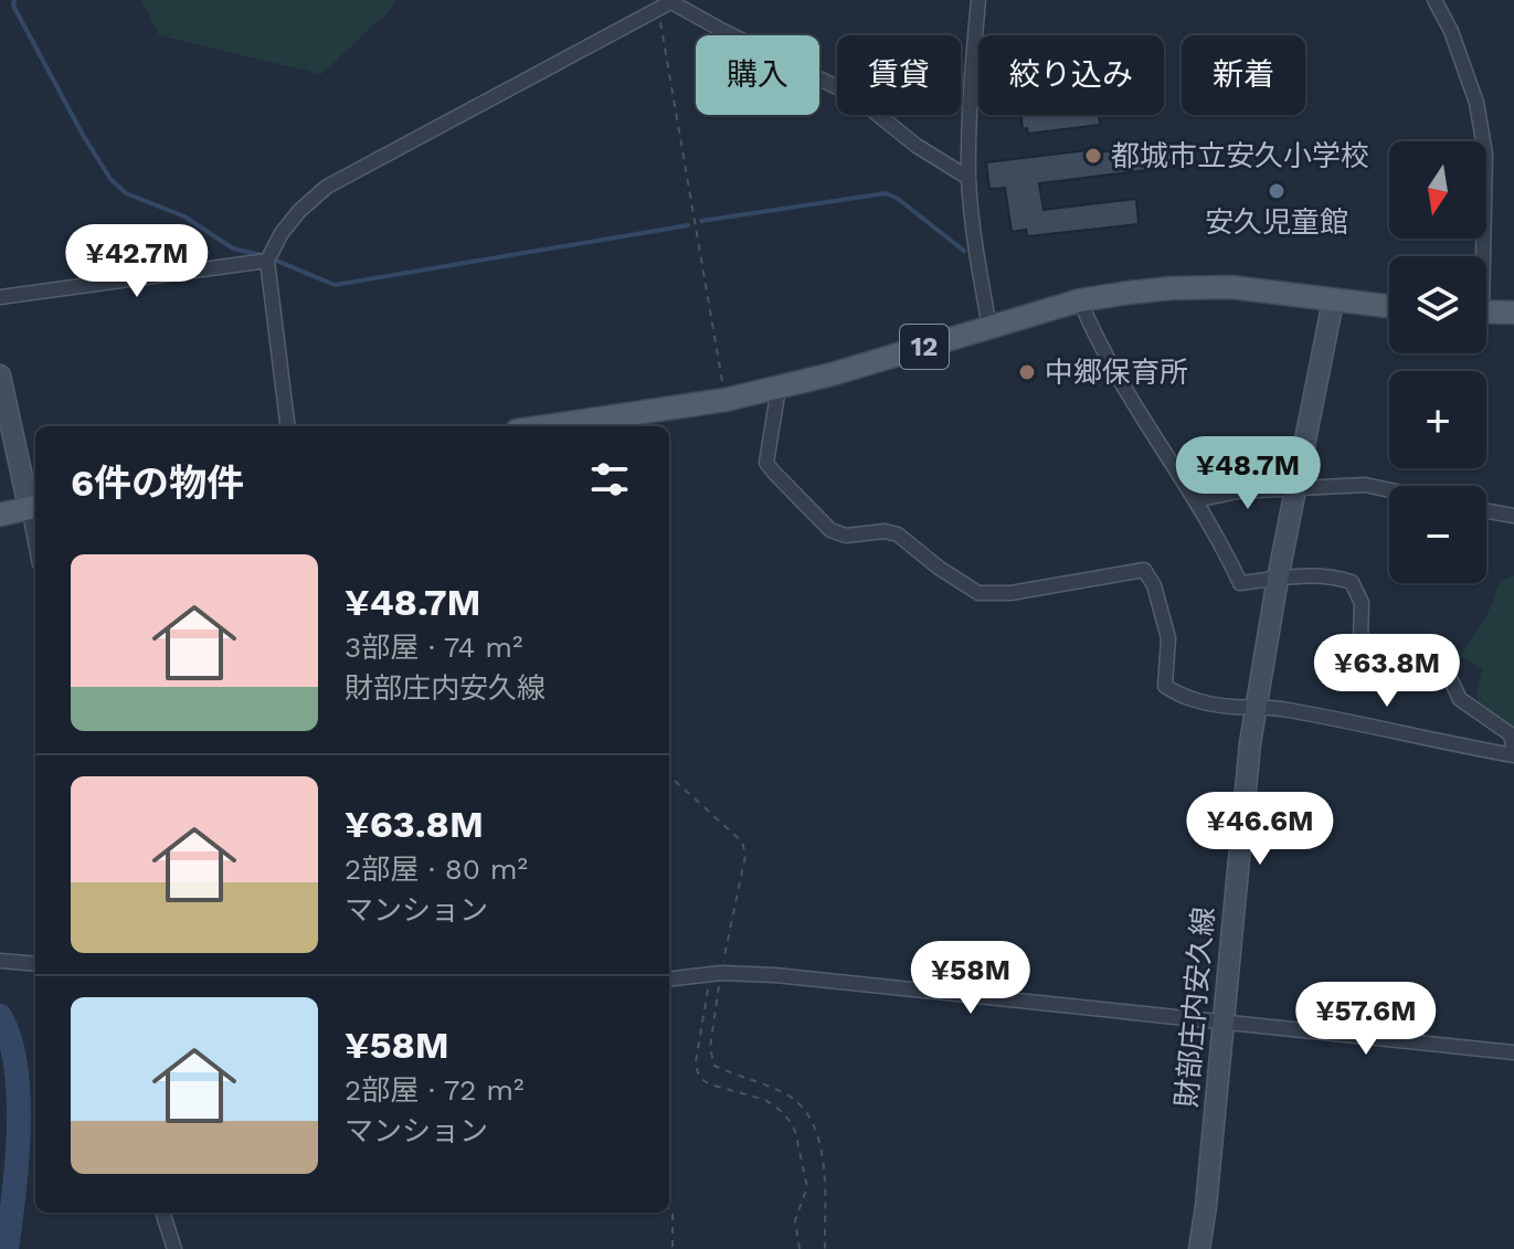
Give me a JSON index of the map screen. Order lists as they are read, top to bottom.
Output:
{
  "streets": {
    "main road": ["12", "財部庄内安久線"]
  },
  "crossings": [
    ["12", "財部庄内安久線"]
  ],
  "places": ["都城市立安久小学校", "安久児童館", "中郷保育所"],
  "north": "bottom",
  "page": {
    "chip": [
      "購入",
      "賃貸",
      "絞り込み",
      "新着"
    ],
    "map_buttons": ["+", "−"],
    "price": [
      "¥42.7M",
      "¥48.7M",
      "¥63.8M",
      "¥46.6M",
      "¥58M",
      "¥57.6M"
    ],
    "heading": "6件の物件",
    "list": [
      {
        "name": "¥48.7M",
        "note": "3部屋 · 74 m² · 財部庄内安久線"
      },
      {
        "name": "¥63.8M",
        "note": "2部屋 · 80 m² · マンション"
      },
      {
        "name": "¥58M",
        "note": "2部屋 · 72 m² · マンション"
      }
    ]
  }
}
